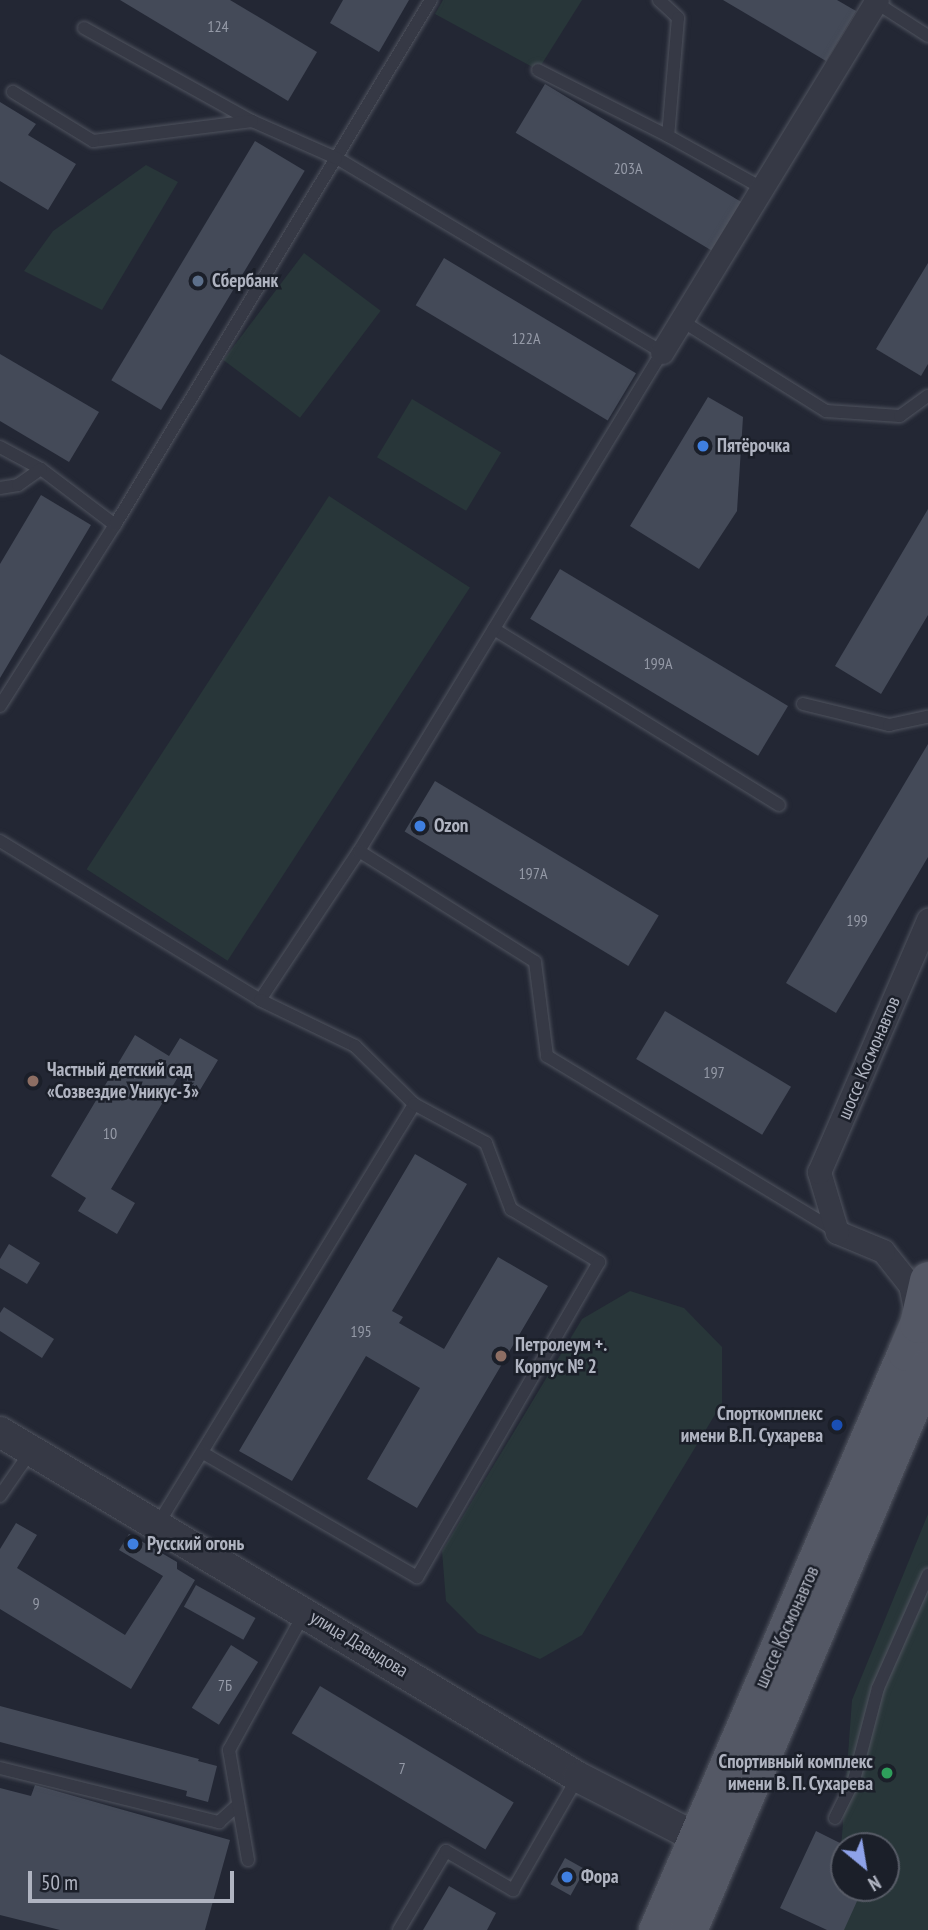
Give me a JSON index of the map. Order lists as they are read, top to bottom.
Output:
{
  "streets": {
    "main road": ["шоссе Космонавтов"],
    "street": ["улица Давыдова"]
  },
  "crossings": [
    ["шоссе Космонавтов", "улица Давыдова"]
  ],
  "places": [
    "Сбербанк",
    "Пятёрочка",
    "Ozon",
    "Частный детский сад «Созвездие Уникус-3»",
    "Петролеум +. Корпус № 2",
    "Спорткомплекс имени В.П. Сухарева",
    "Русский огонь",
    "Спортивный комплекс имени В. П. Сухарева",
    "Фора"
  ],
  "house_numbers": [
    "124",
    "203А",
    "122А",
    "199А",
    "197А",
    "199",
    "197",
    "10",
    "195",
    "9",
    "7Б",
    "7"
  ],
  "scale_bar": "50 m",
  "north": "bottom right"
}
